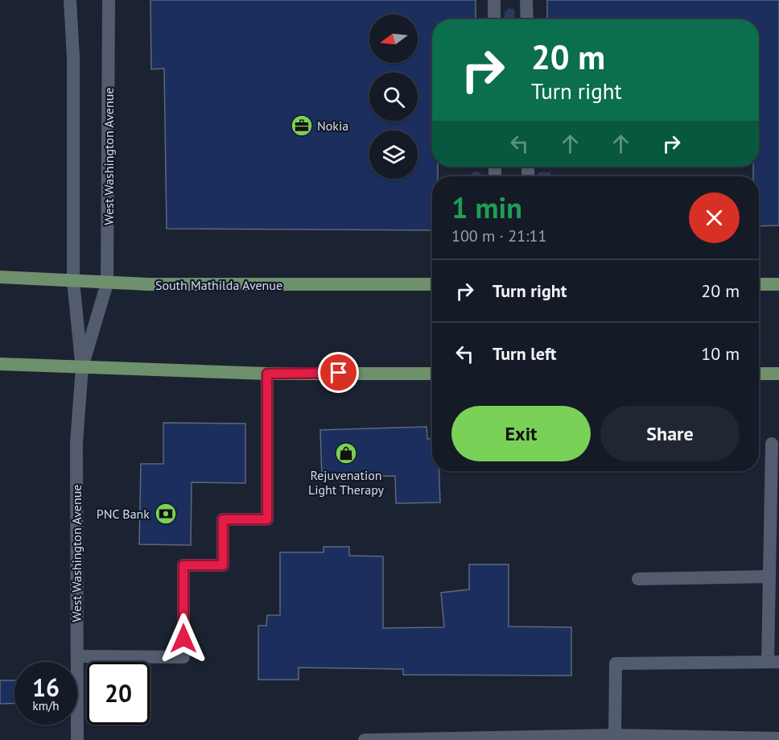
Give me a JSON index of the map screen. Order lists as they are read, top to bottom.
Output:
{
  "streets": {
    "main road": ["South Mathilda Avenue"],
    "street": ["West Washington Avenue"]
  },
  "crossings": [
    ["West Washington Avenue", "South Mathilda Avenue"]
  ],
  "places": {
    "office": ["Nokia"],
    "shop": ["Rejuvenation Light Therapy"],
    "bank": ["PNC Bank"]
  },
  "north": "left",
  "page": {
    "turn": ["20 m", "Turn right"],
    "heading": ["1 min", "100 m · 21:11"],
    "list": [
      {
        "name": "Turn right",
        "value": "20 m"
      },
      {
        "name": "Turn left",
        "value": "10 m"
      }
    ],
    "buttons": ["Exit", "Share"],
    "speed": "16 km/h",
    "limit": "20"
  }
}
